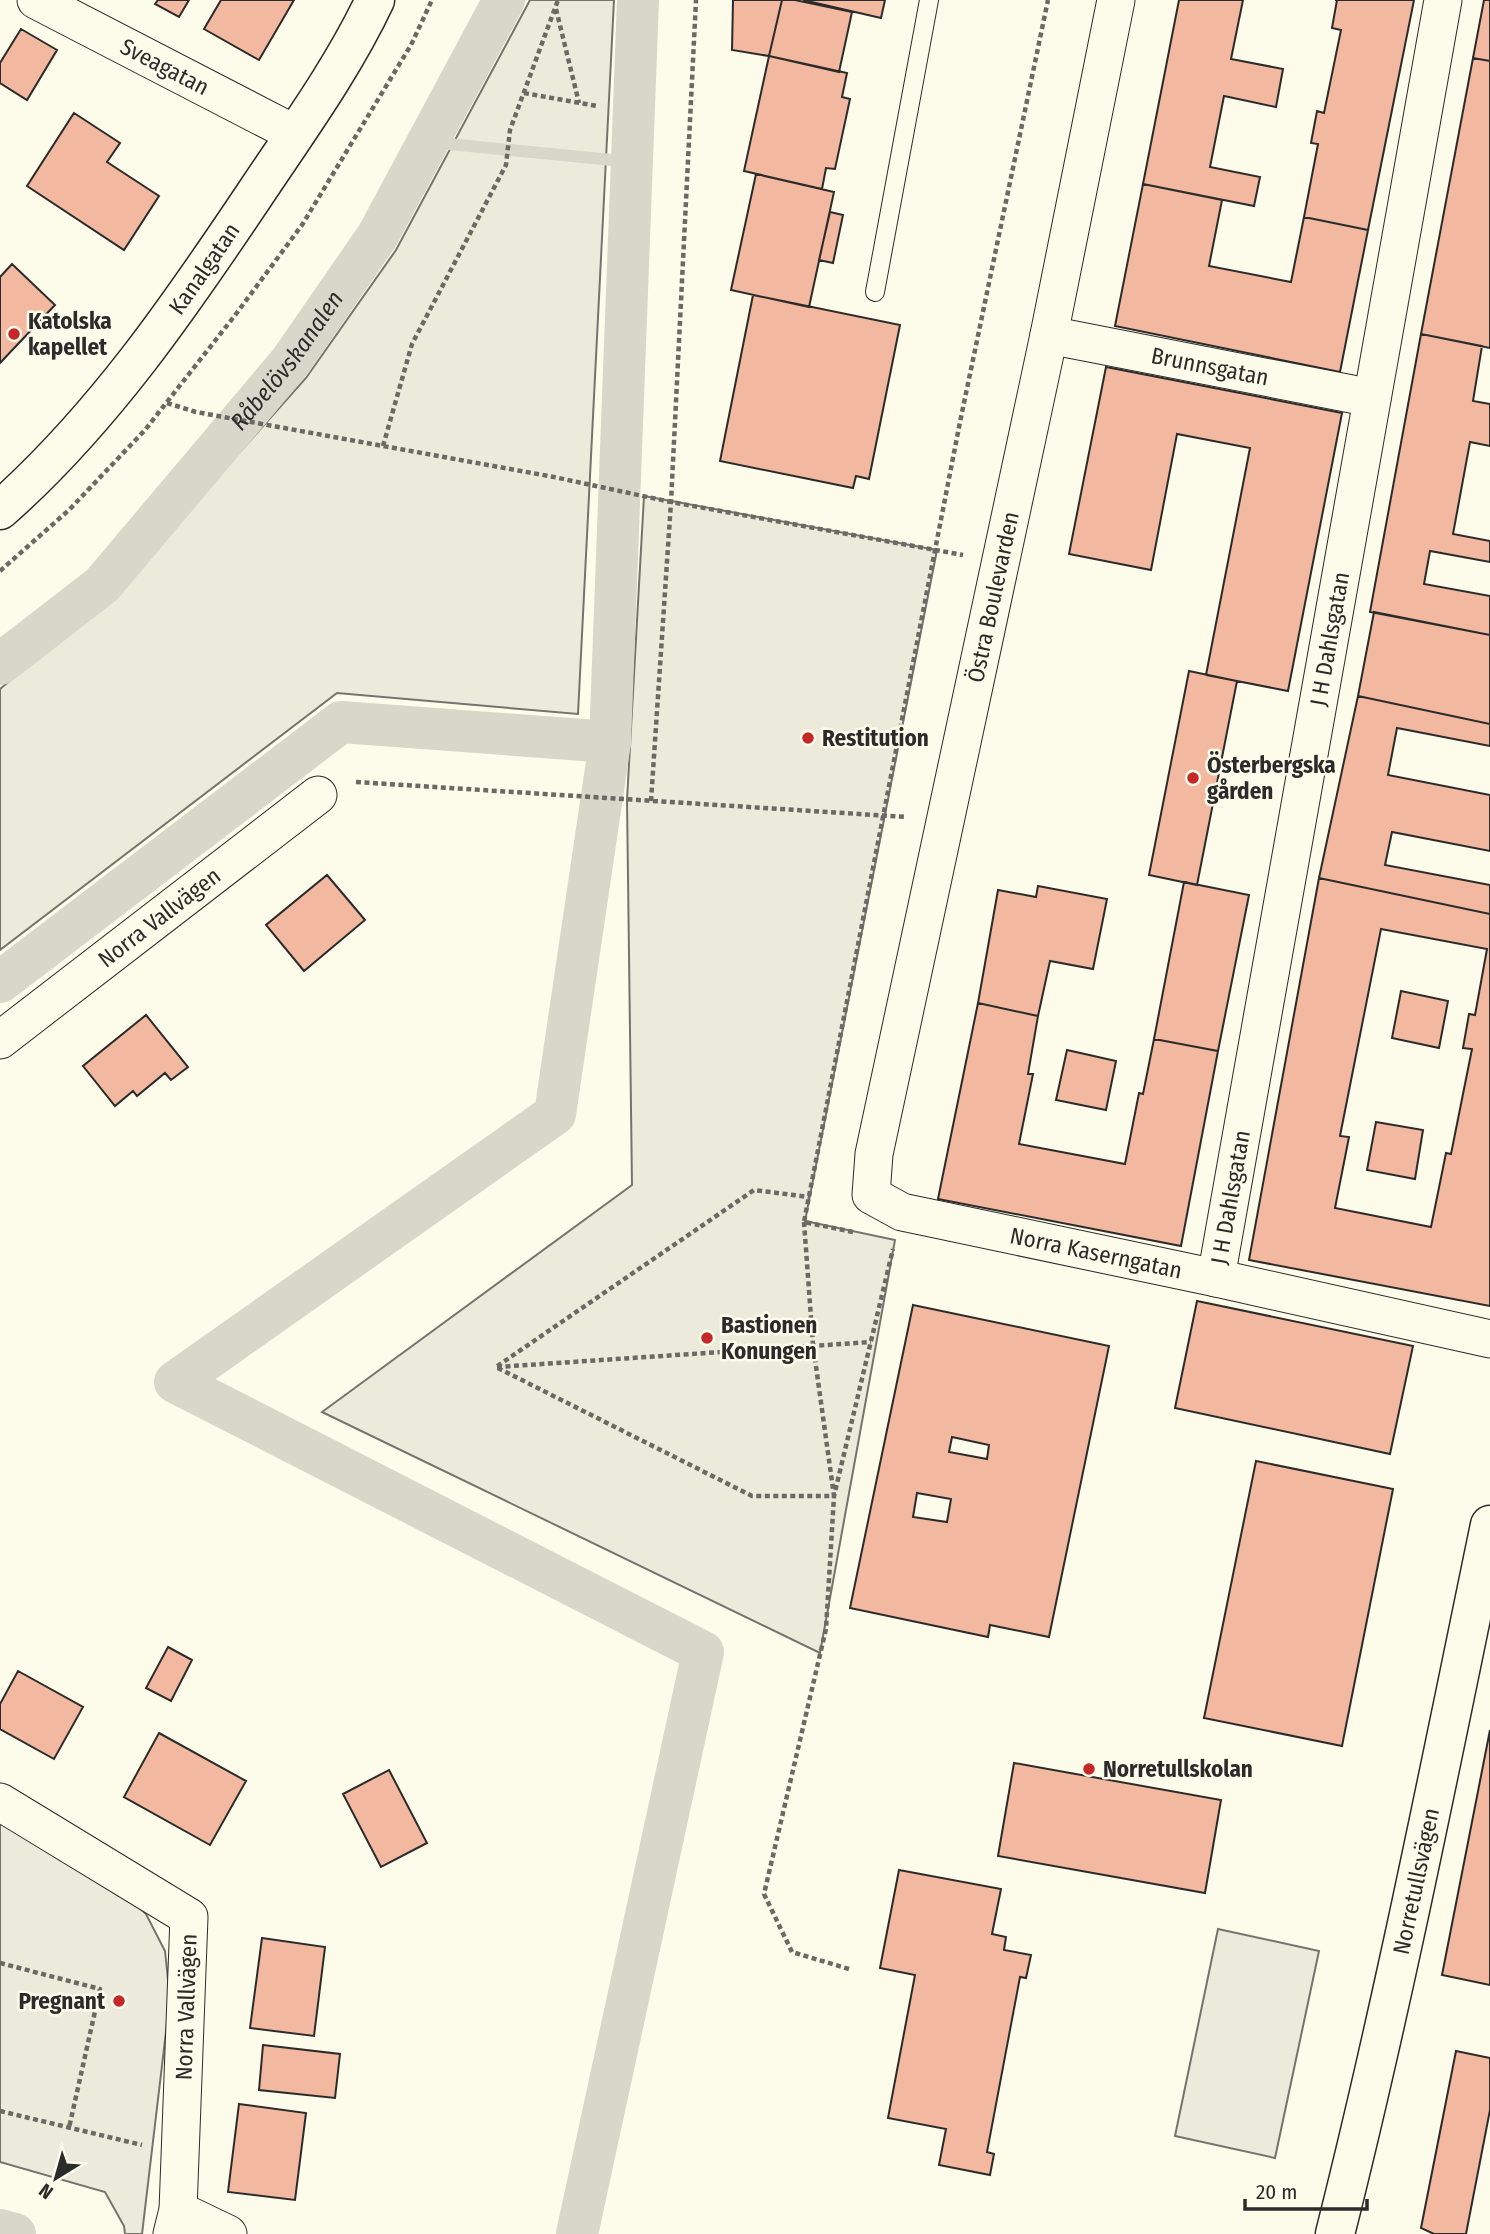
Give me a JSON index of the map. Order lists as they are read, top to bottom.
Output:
{
  "streets": {
    "street": [
      "Sveagatan",
      "Kanalgatan",
      "Brunnsgatan",
      "Östra Boulevarden",
      "J H Dahlsgatan",
      "Norra Vallvägen",
      "Norra Kaserngatan",
      "Norretullsvägen"
    ]
  },
  "crossings": [
    ["Sveagatan", "Kanalgatan"],
    ["Brunnsgatan", "Östra Boulevarden"],
    ["Brunnsgatan", "J H Dahlsgatan"],
    ["Östra Boulevarden", "Norra Kaserngatan"],
    ["J H Dahlsgatan", "Norra Kaserngatan"]
  ],
  "water": ["Råbelövskanalen"],
  "places": [
    "Katolska kapellet",
    "Restitution",
    "Österbergska gården",
    "Bastionen Konungen",
    "Norretullskolan",
    "Pregnant"
  ],
  "scale_bar": "20 m",
  "north": "bottom left"
}
